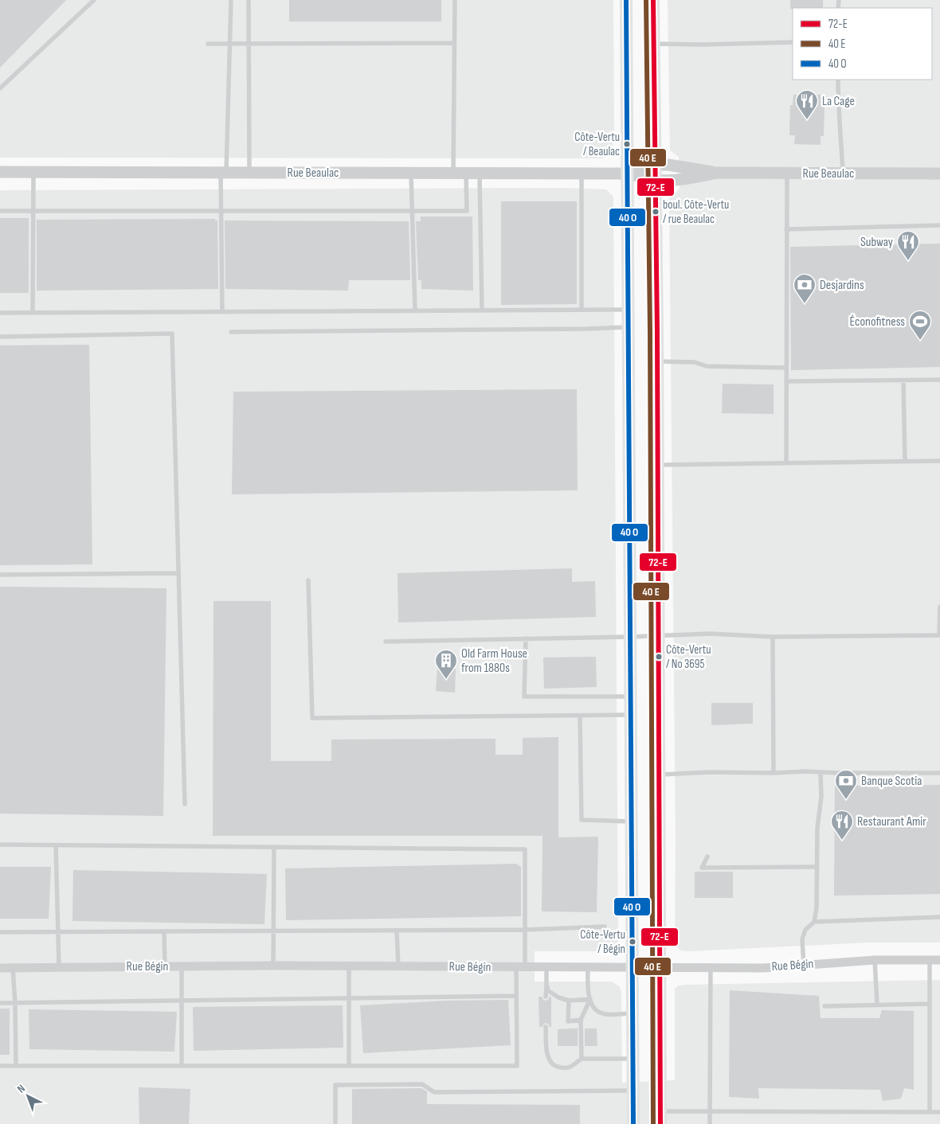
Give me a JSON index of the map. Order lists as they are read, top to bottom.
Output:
{
  "streets": {
    "street": ["Rue Beaulac", "Rue Bégin"]
  },
  "places": {
    "restaurant": ["La Cage", "Subway", "Restaurant Amir"],
    "other": [
      "Côte-Vertu / Beaulac",
      "boul. Côte-Vertu / rue Beaulac",
      "Côte-Vertu / No 3695",
      "Côte-Vertu / Bégin"
    ],
    "bank": ["Desjardins", "Banque Scotia"],
    "sports": ["Éconofitness"],
    "building": ["Old Farm House from 1880s"]
  },
  "lines": ["transit line 72-E"],
  "legend": ["72-E", "40 E", "40 O"],
  "north": "top left"
}
